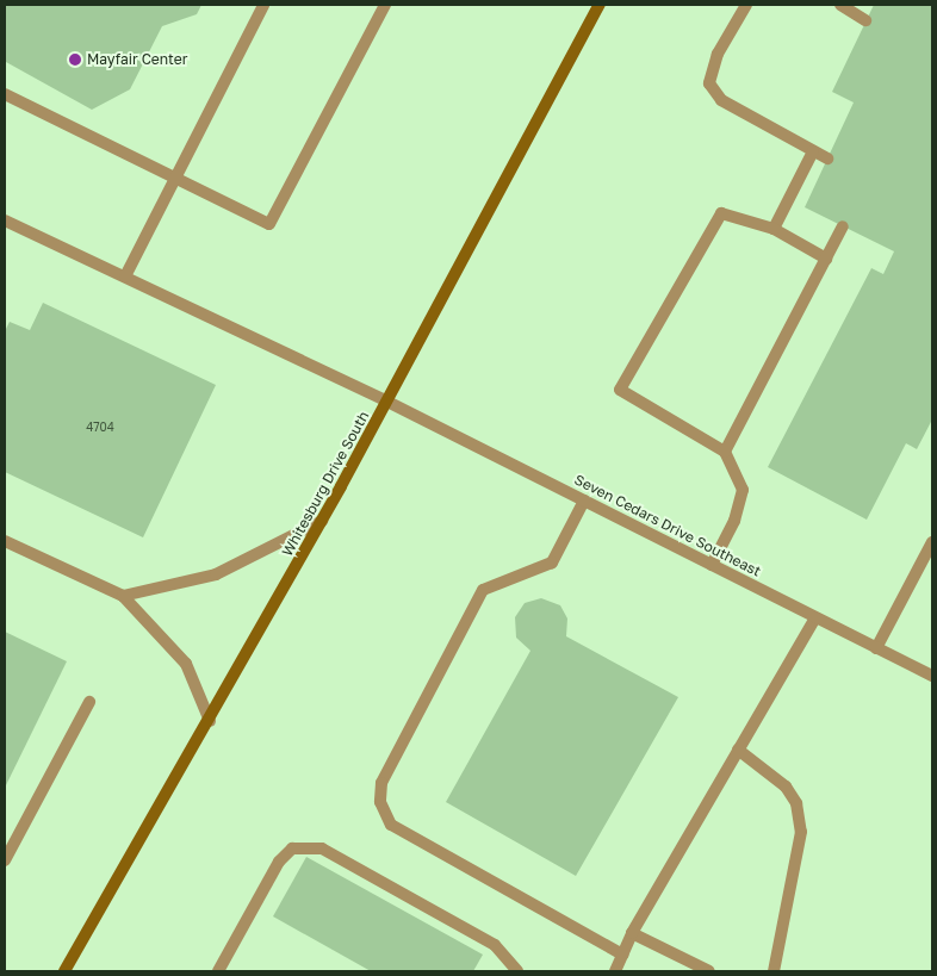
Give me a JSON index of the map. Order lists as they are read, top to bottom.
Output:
{
  "streets": {
    "main road": ["Whitesburg Drive South"],
    "street": ["Seven Cedars Drive Southeast"]
  },
  "crossings": [
    ["Whitesburg Drive South", "Seven Cedars Drive Southeast"]
  ],
  "places": ["Mayfair Center"],
  "house_numbers": ["4704"]
}
